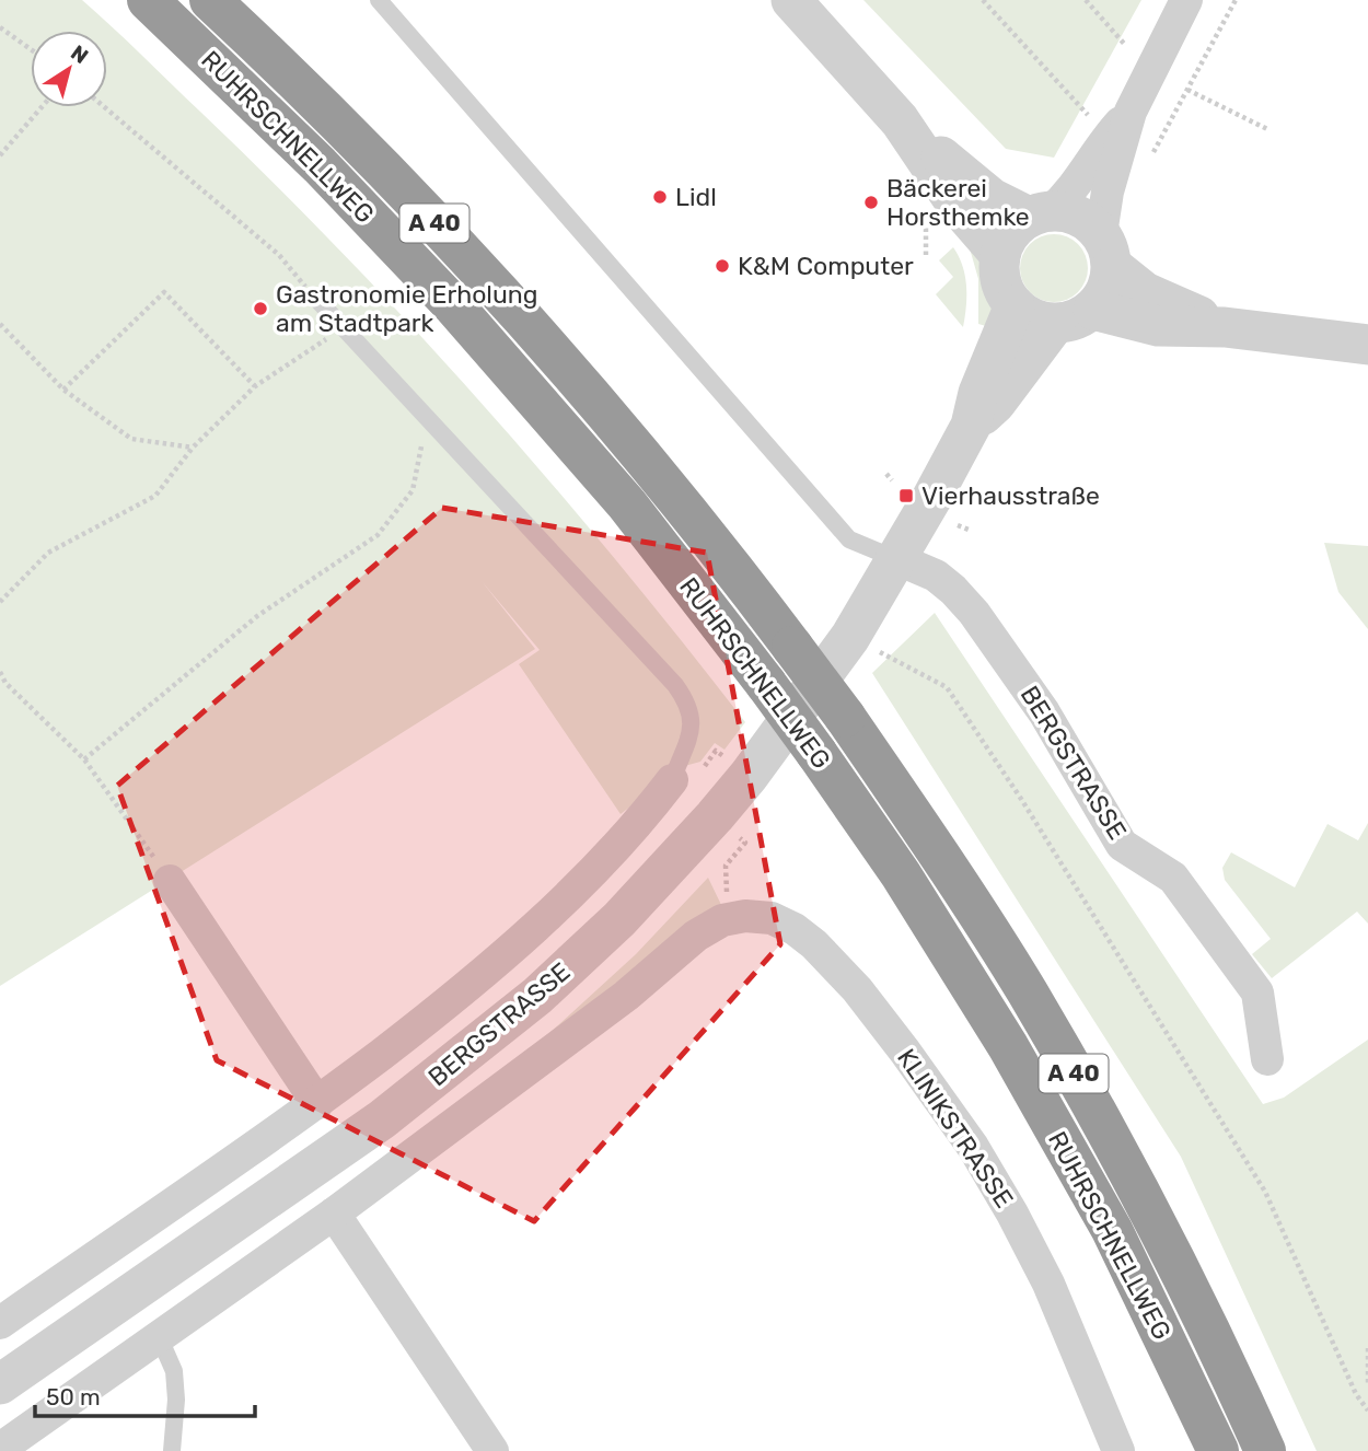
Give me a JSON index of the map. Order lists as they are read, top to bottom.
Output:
{
  "streets": {
    "highway": ["RUHRSCHNELLWEG", "A 40"],
    "street": ["BERGSTRASSE", "KLINIKSTRASSE"]
  },
  "crossings": [
    ["BERGSTRASSE", "KLINIKSTRASSE"]
  ],
  "places": {
    "other": [
      "Lidl",
      "Bäckerei Horsthemke",
      "K&M Computer",
      "Gastronomie Erholung am Stadtpark"
    ],
    "transit": ["Vierhausstraße"]
  },
  "scale_bar": "50 m",
  "north": "top right"
}
